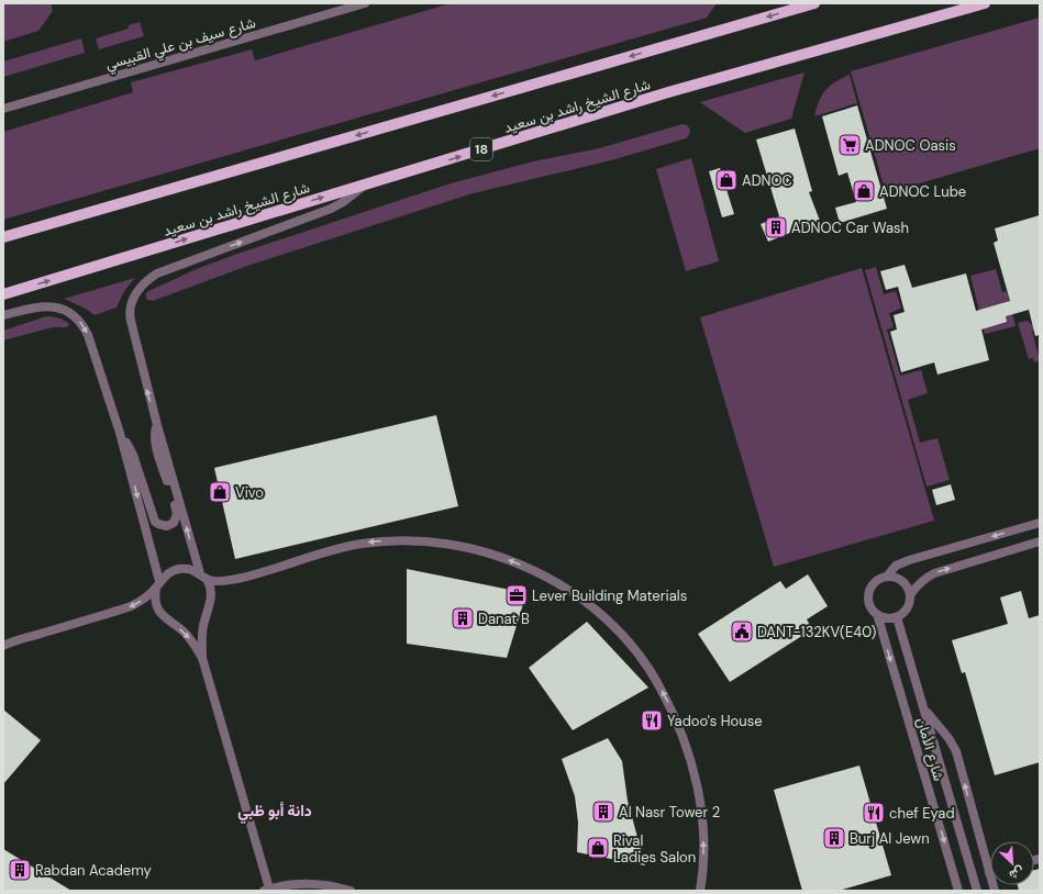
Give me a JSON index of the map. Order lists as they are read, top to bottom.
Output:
{
  "streets": {
    "main road": ["شارع الشيخ راشد بن سعيد", "18"],
    "street": ["شارع سيف بن علي القبيسي", "شارع الأمان"]
  },
  "districts": ["دانة أبو ظبي"],
  "places": {
    "supermarket": ["ADNOC Oasis"],
    "shop": [
      "ADNOC",
      "ADNOC Lube",
      "Vivo",
      "Rival Ladies Salon"
    ],
    "building": [
      "ADNOC Car Wash",
      "Danat B",
      "Al Nasr Tower 2",
      "Burj Al Jewn",
      "Rabdan Academy"
    ],
    "office": ["Lever Building Materials"],
    "public building": ["DANT-132KV(E40)"],
    "restaurant": ["Yadoo's House", "chef Eyad"]
  },
  "north": "bottom right"
}
